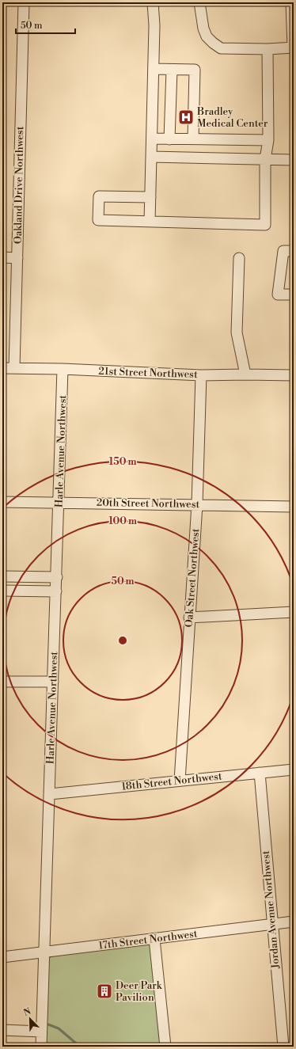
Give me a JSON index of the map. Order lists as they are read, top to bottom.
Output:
{
  "streets": {
    "street": [
      "Oakland Drive Northwest",
      "21st Street Northwest",
      "Harle Avenue Northwest",
      "20th Street Northwest",
      "Oak Street Northwest",
      "18th Street Northwest",
      "Jordan Avenue Northwest",
      "17th Street Northwest"
    ]
  },
  "crossings": [
    ["Oakland Drive Northwest", "21st Street Northwest"],
    ["21st Street Northwest", "Harle Avenue Northwest"],
    ["21st Street Northwest", "Oak Street Northwest"],
    ["Harle Avenue Northwest", "20th Street Northwest"],
    ["Harle Avenue Northwest", "18th Street Northwest"],
    ["Harle Avenue Northwest", "17th Street Northwest"],
    ["20th Street Northwest", "Oak Street Northwest"],
    ["Oak Street Northwest", "18th Street Northwest"],
    ["18th Street Northwest", "Jordan Avenue Northwest"],
    ["Jordan Avenue Northwest", "17th Street Northwest"]
  ],
  "places": {
    "hospital": ["Bradley Medical Center"],
    "building": ["Deer Park Pavilion"]
  },
  "scale_bar": "50 m",
  "north": "top left",
  "rings": ["150 m", "100 m", "50 m"]
}
